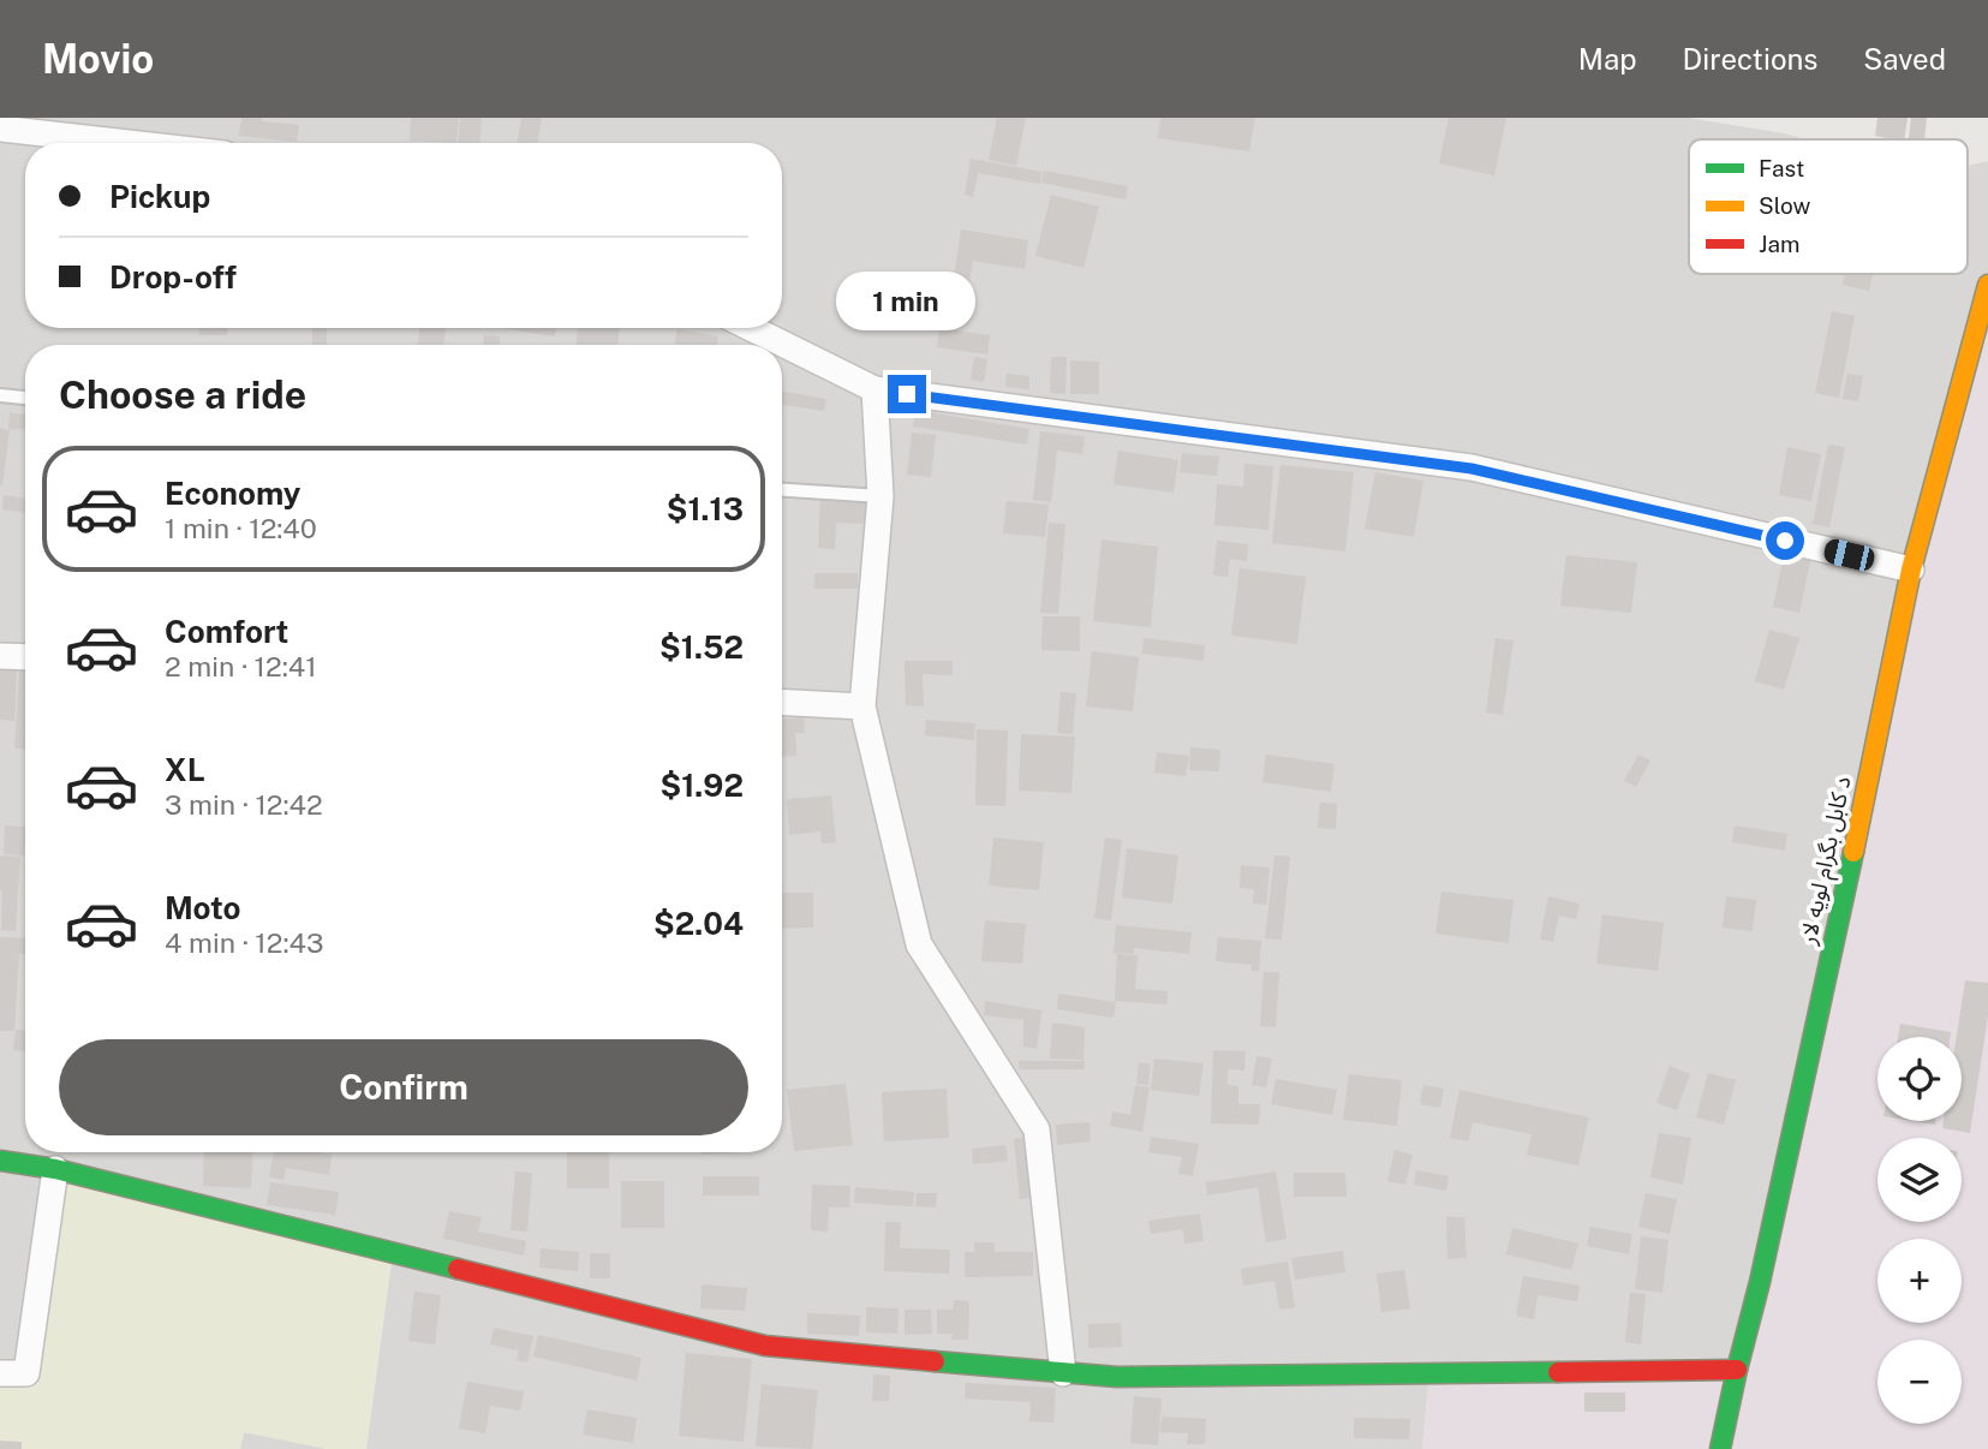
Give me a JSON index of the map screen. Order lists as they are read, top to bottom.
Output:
{
  "streets": {
    "main road": ["د کابل بگرام لویه لار"]
  },
  "legend": ["Fast", "Slow", "Jam"],
  "page": {
    "header": "Movio",
    "nav": ["Map", "Directions", "Saved"],
    "banner": ["Pickup", "Drop-off"],
    "bubble": "1 min",
    "heading": "Choose a ride",
    "list": [
      {
        "name": "Economy",
        "note": "1 min · 12:40",
        "value": "$1.13"
      },
      {
        "name": "Comfort",
        "note": "2 min · 12:41",
        "value": "$1.52"
      },
      {
        "name": "XL",
        "note": "3 min · 12:42",
        "value": "$1.92"
      },
      {
        "name": "Moto",
        "note": "4 min · 12:43",
        "value": "$2.04"
      }
    ],
    "buttons": "Confirm",
    "map_buttons": ["+", "−"]
  }
}
